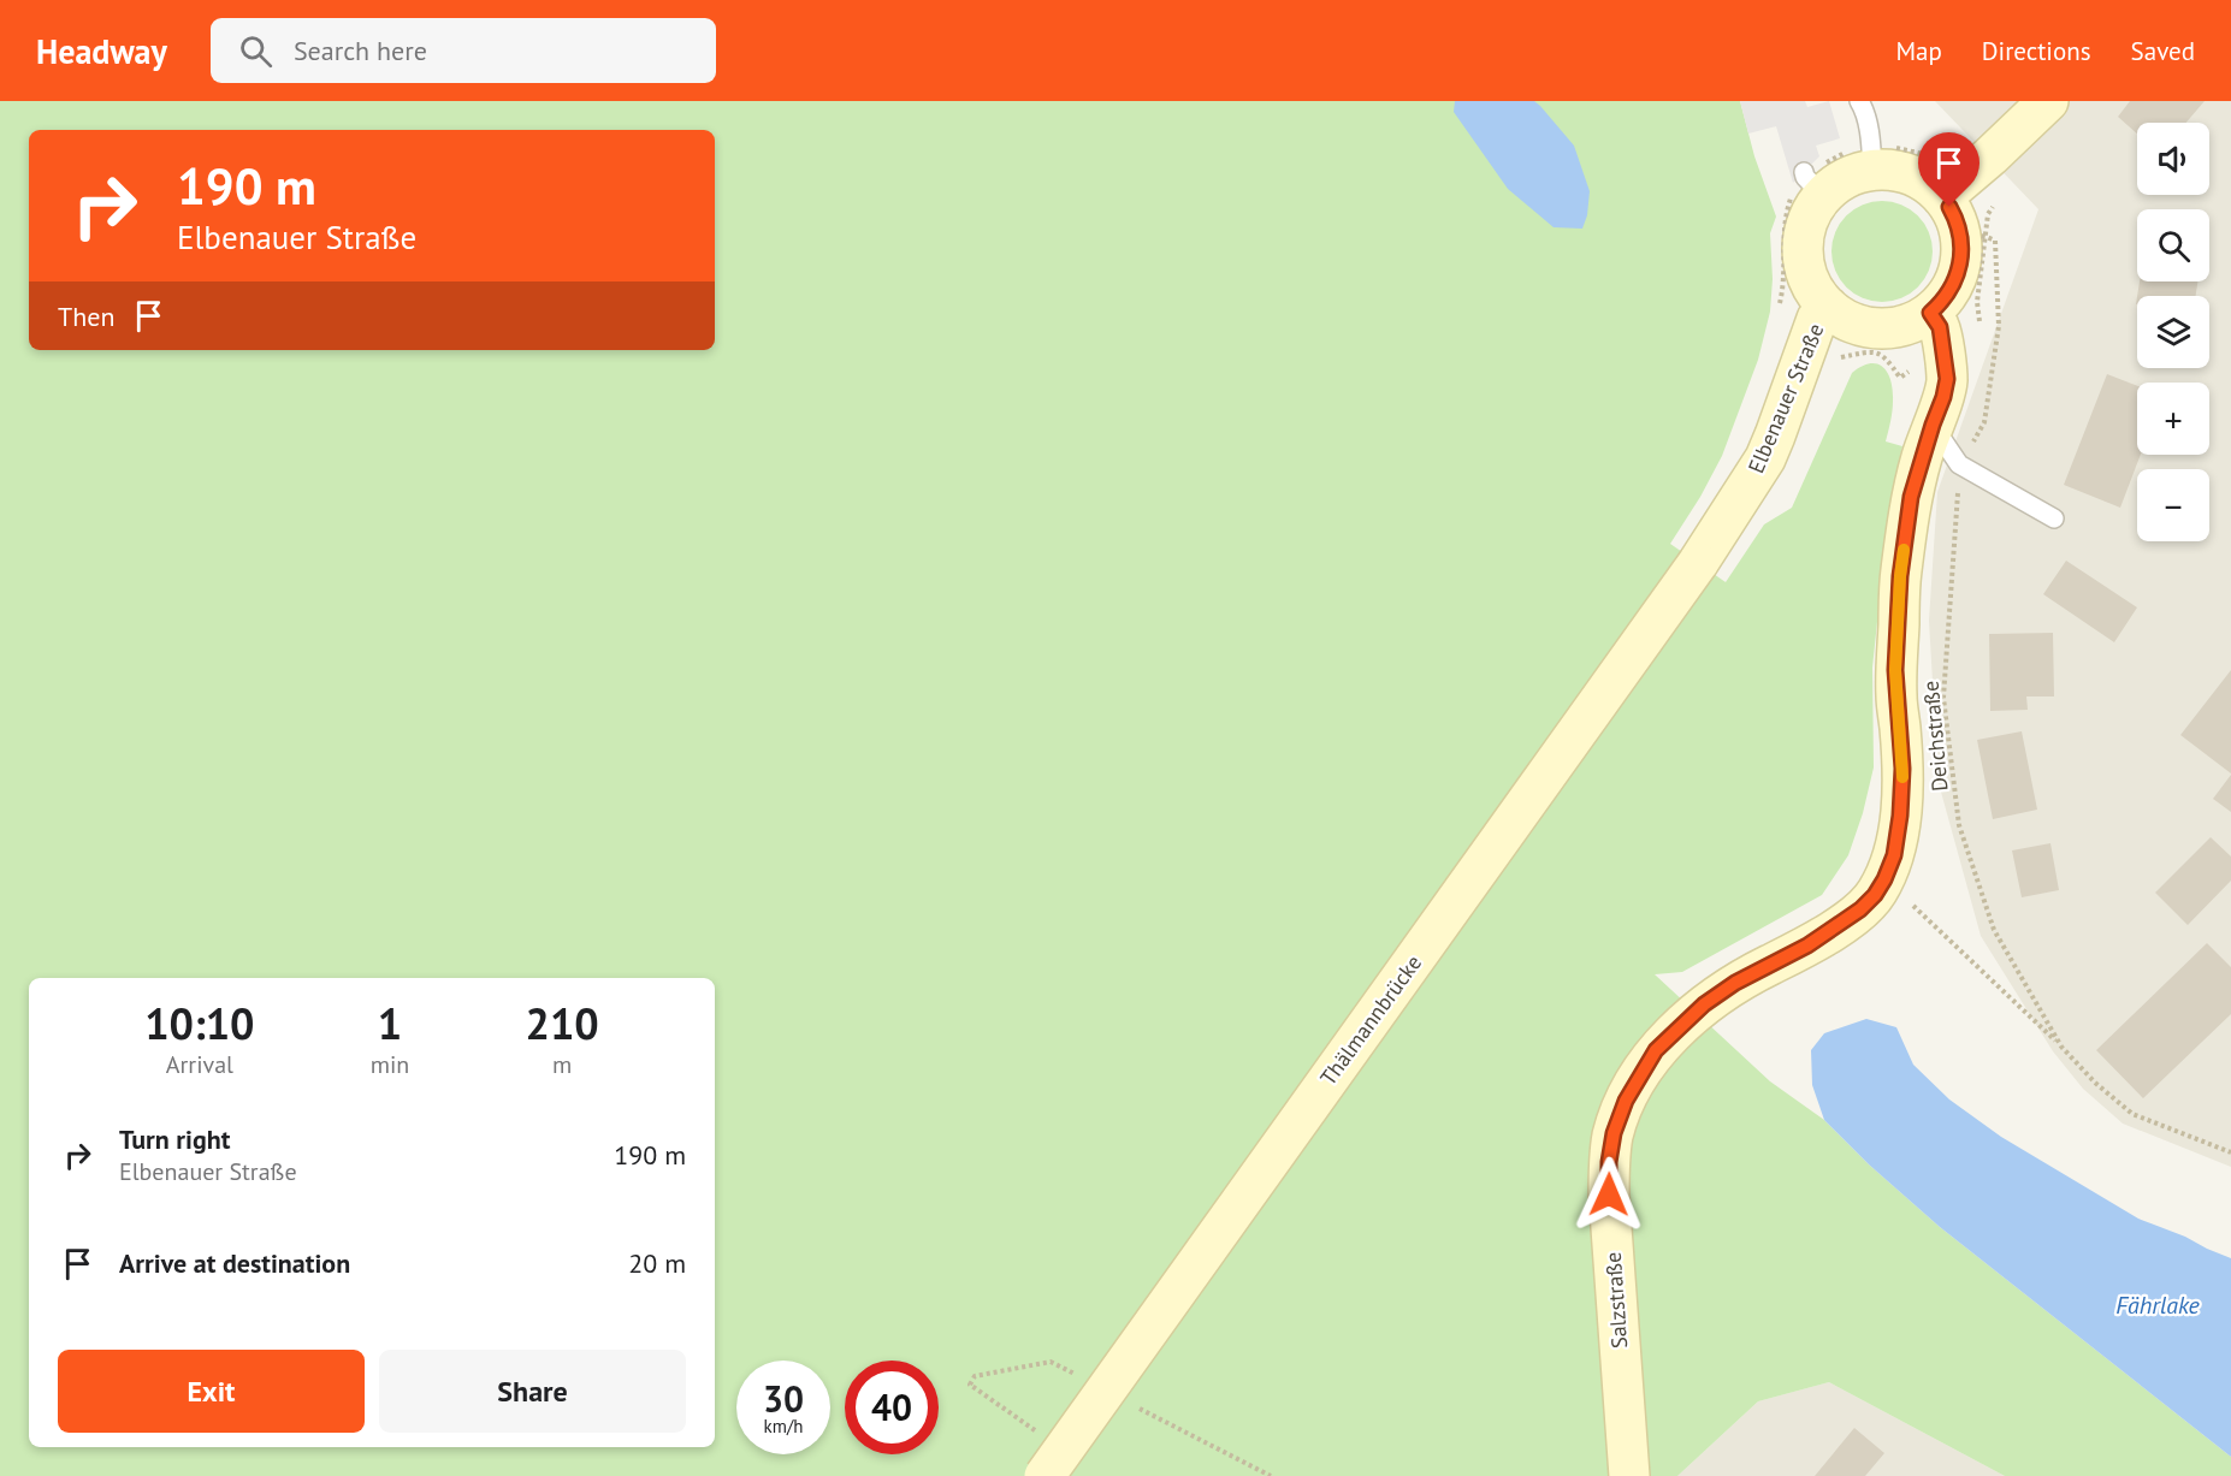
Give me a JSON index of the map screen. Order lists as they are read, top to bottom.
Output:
{
  "streets": {
    "street": ["Elbenauer Straße", "Thälmannbrücke", "Salzstraße"],
    "path": ["Deichstraße"]
  },
  "crossings": [
    ["Elbenauer Straße", "Deichstraße"],
    ["Elbenauer Straße", "Thälmannbrücke"],
    ["Elbenauer Straße", "Salzstraße"],
    ["Deichstraße", "Salzstraße"]
  ],
  "water": ["Fährlake"],
  "page": {
    "header": "Headway",
    "search": "Search here",
    "nav": ["Map", "Directions", "Saved"],
    "map_buttons": ["+", "−"],
    "turn": ["190 m", "Elbenauer Straße"],
    "then": "Then",
    "eta": [
      "10:10",
      "Arrival",
      "1",
      "min",
      "210",
      "m"
    ],
    "list": [
      {
        "name": "Turn right",
        "note": "Elbenauer Straße",
        "value": "190 m"
      },
      {
        "name": "Arrive at destination",
        "value": "20 m"
      }
    ],
    "buttons": ["Exit", "Share"],
    "speed": "30 km/h",
    "limit": "40"
  }
}
